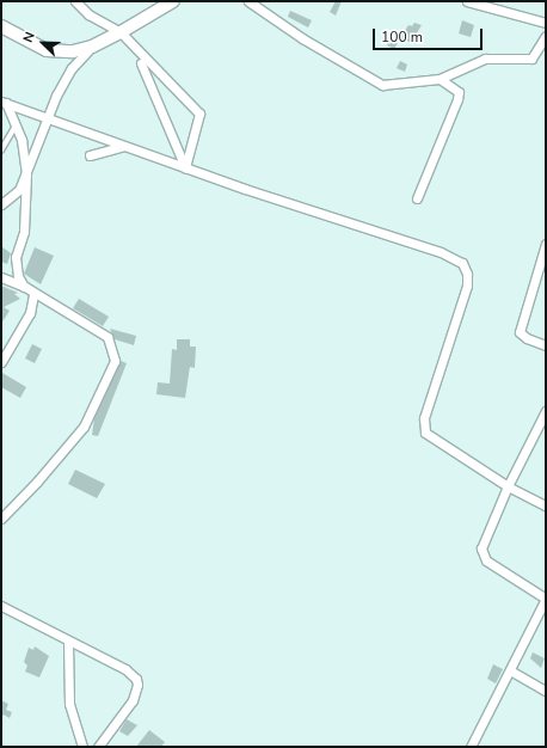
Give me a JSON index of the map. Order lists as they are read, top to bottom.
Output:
{
  "scale_bar": "100 m",
  "north": "top left"
}
